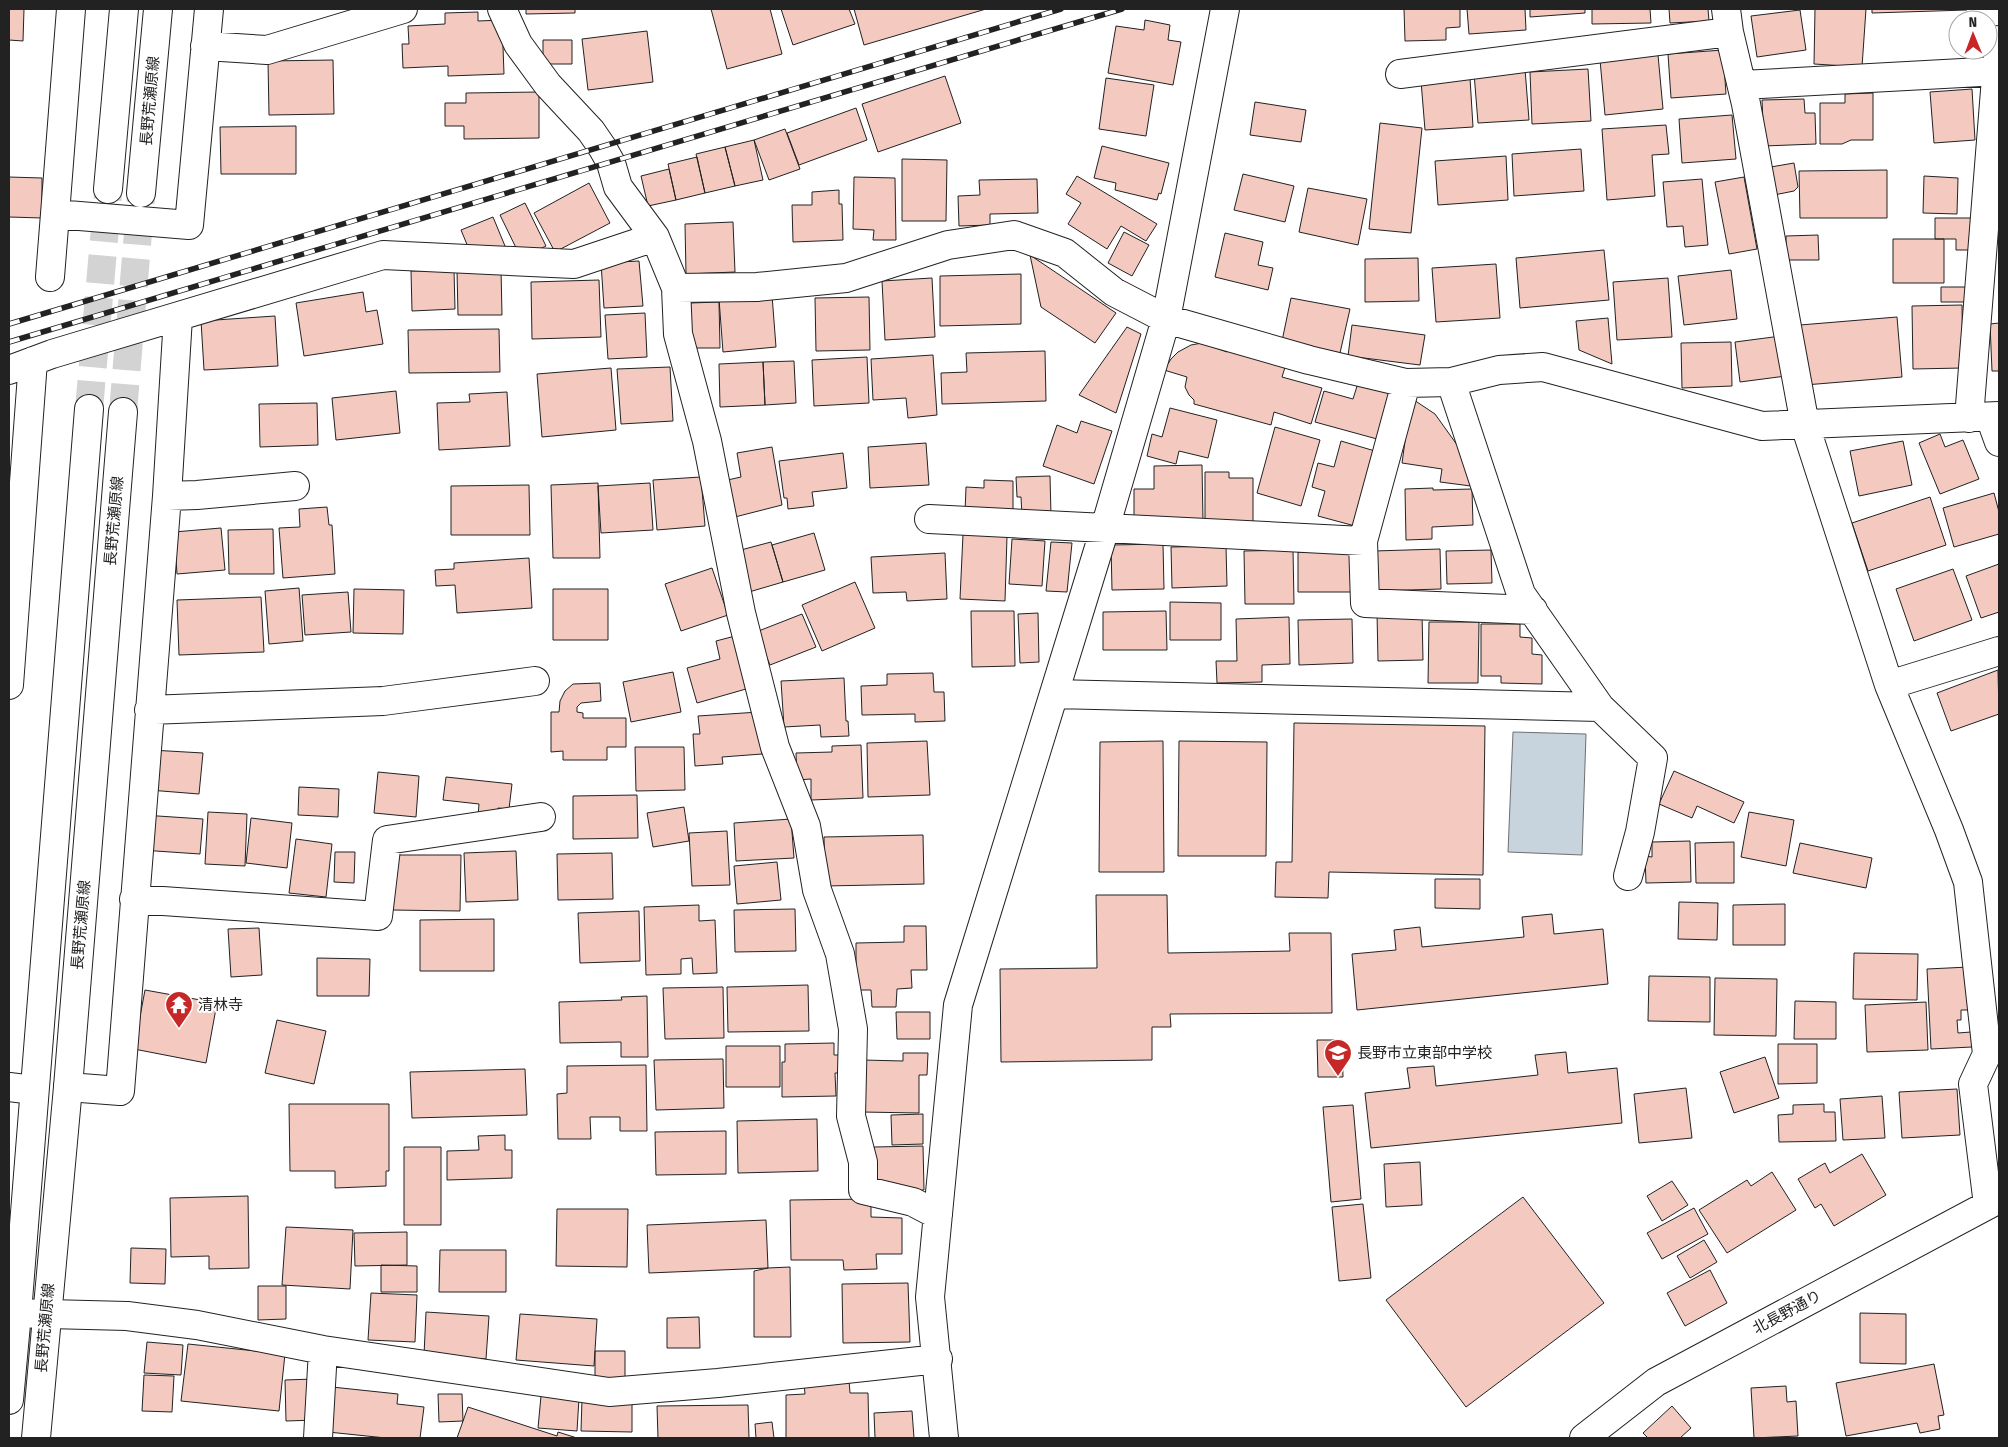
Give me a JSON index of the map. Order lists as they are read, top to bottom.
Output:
{
  "streets": {
    "street": ["長野荒瀬原線", "北長野通り"]
  },
  "places": {
    "temple": ["清林寺"],
    "school or university": ["長野市立東部中学校"]
  },
  "north": "top"
}
